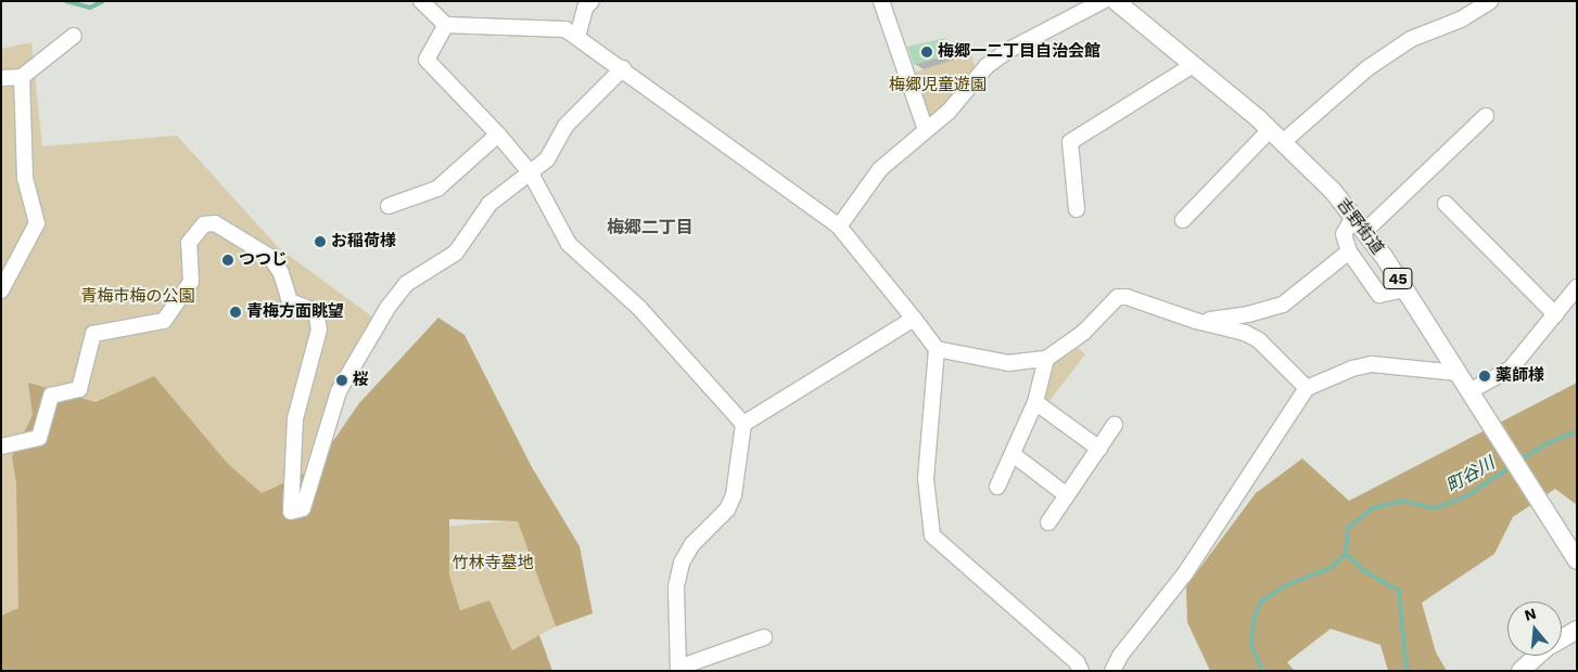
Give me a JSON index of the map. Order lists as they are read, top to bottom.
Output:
{
  "streets": {
    "main road": ["吉野街道", "45"]
  },
  "districts": ["梅郷二丁目"],
  "water": ["町谷川"],
  "parks": ["梅郷児童遊園", "青梅市梅の公園", "竹林寺墓地"],
  "places": [
    "梅郷一二丁目自治会館",
    "お稲荷様",
    "つつじ",
    "青梅方面眺望",
    "薬師様",
    "桜"
  ],
  "north": "top"
}
